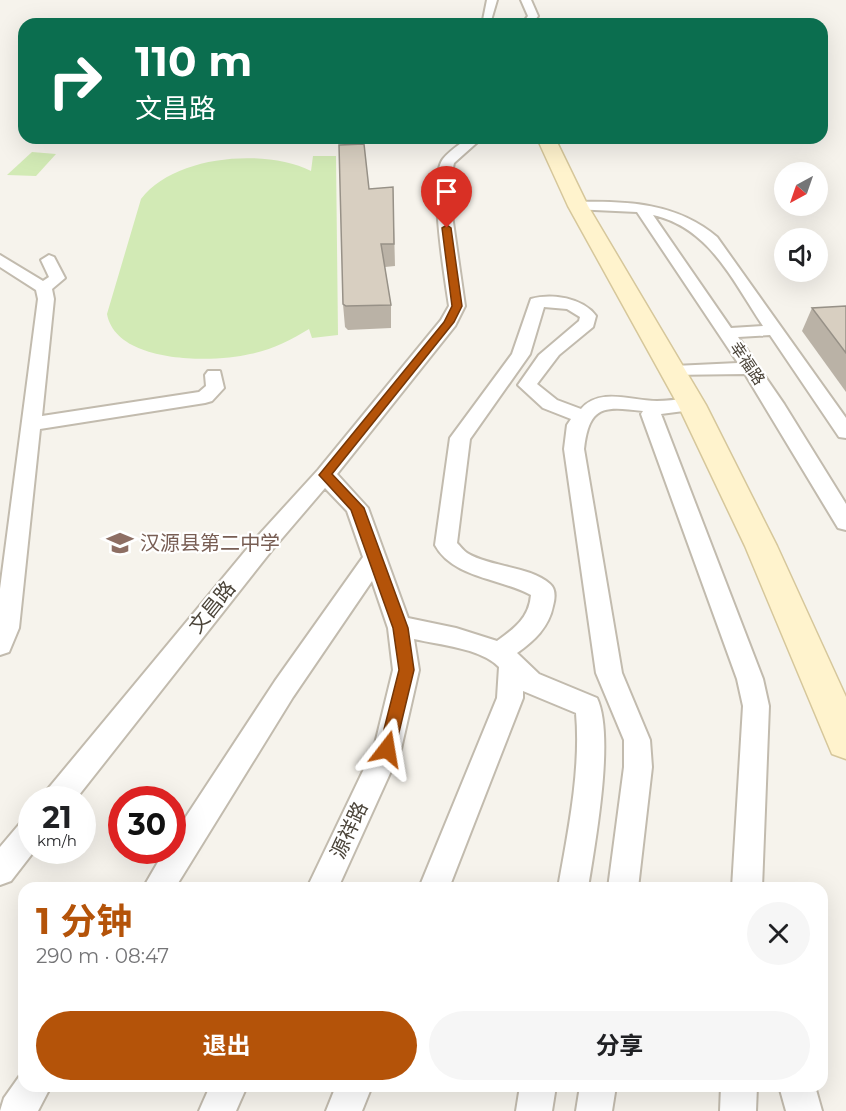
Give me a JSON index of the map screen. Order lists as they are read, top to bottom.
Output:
{
  "streets": {
    "street": ["幸福路", "文昌路", "源祥路"]
  },
  "crossings": [
    ["文昌路", "源祥路"]
  ],
  "places": {
    "school or university": ["汉源县第二中学"]
  },
  "north": "bottom left",
  "page": {
    "turn": ["110 m", "文昌路"],
    "speed": "21 km/h",
    "limit": "30",
    "heading": ["1 分钟", "290 m · 08:47"],
    "buttons": ["退出", "分享"]
  }
}
